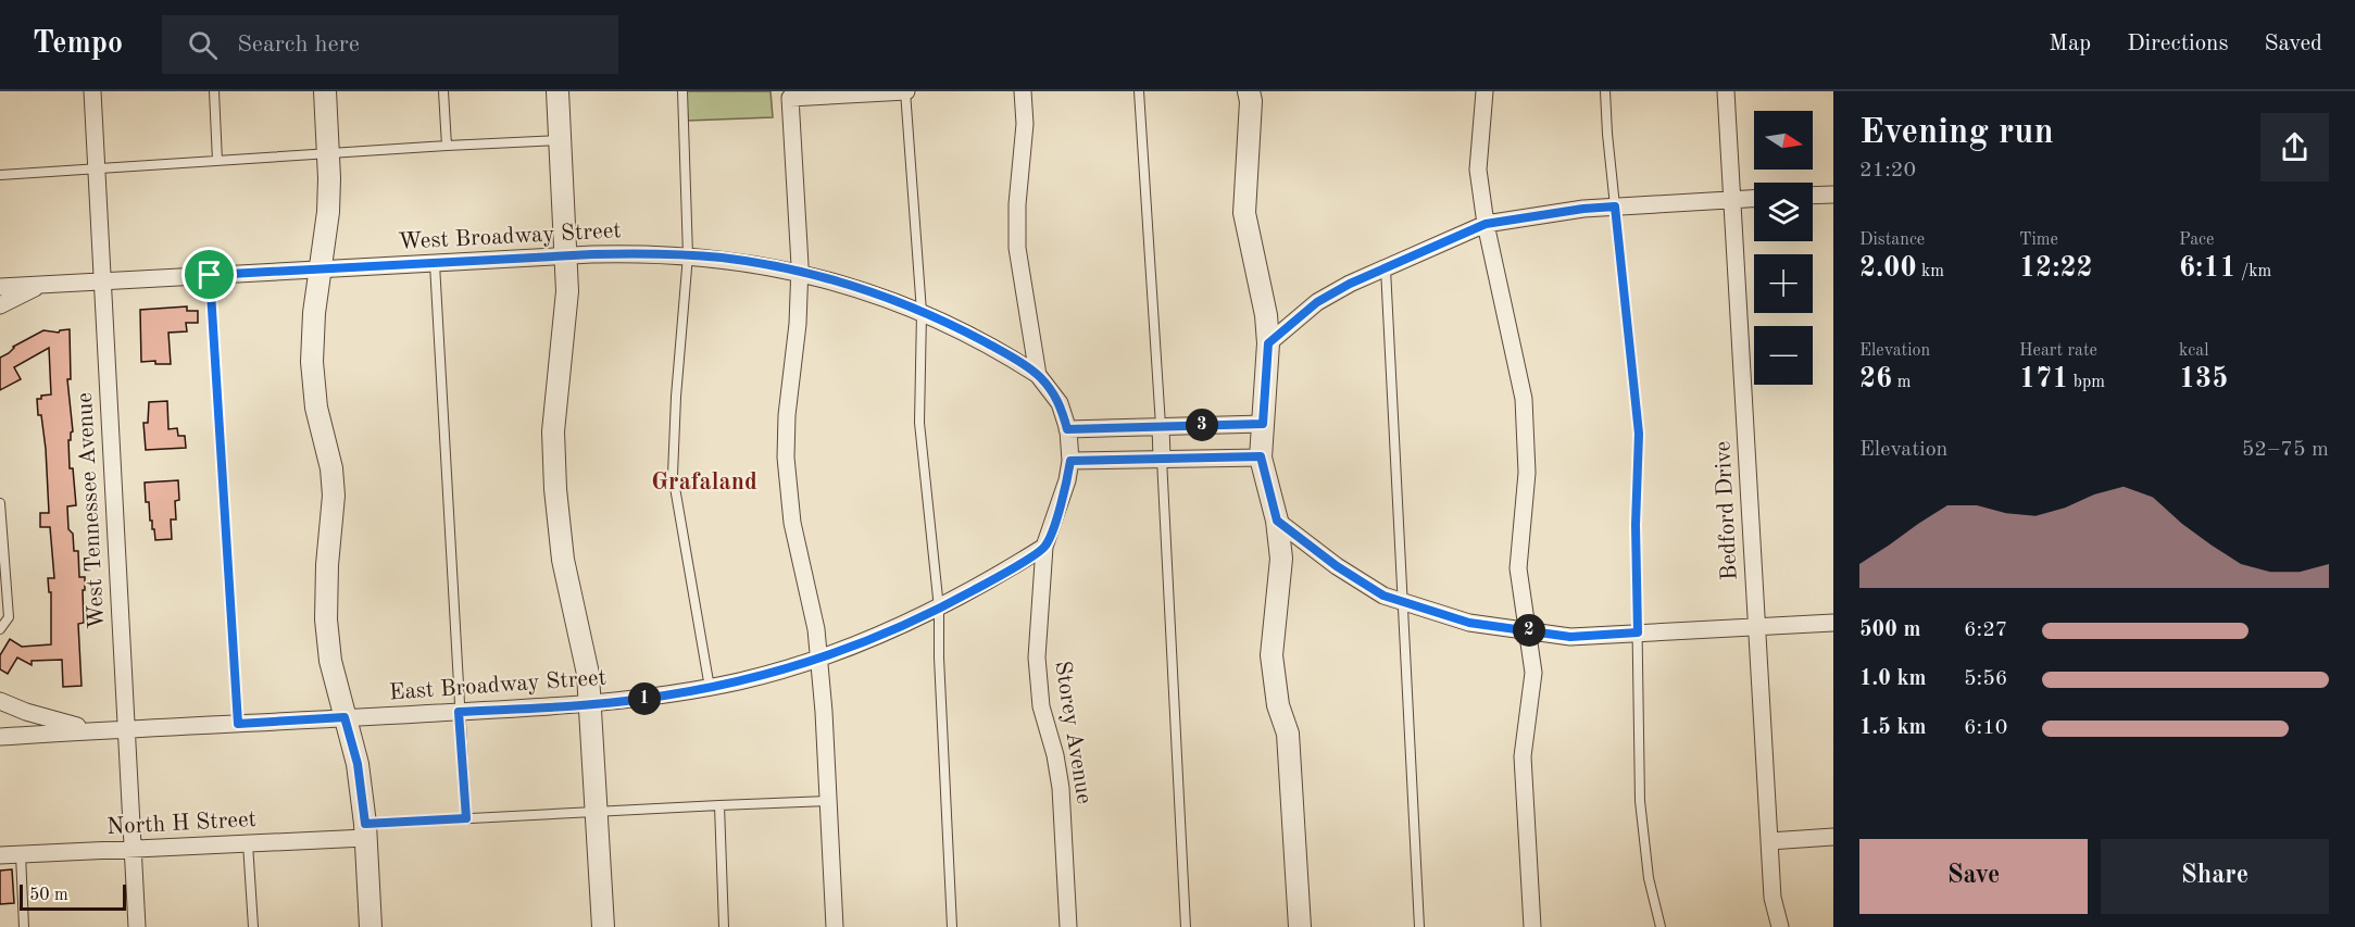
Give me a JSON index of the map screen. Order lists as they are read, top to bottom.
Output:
{
  "streets": {
    "street": [
      "West Broadway Street",
      "West Tennessee Avenue",
      "Bedford Drive",
      "East Broadway Street",
      "Storey Avenue",
      "North H Street"
    ]
  },
  "crossings": [
    ["West Broadway Street", "West Tennessee Avenue"],
    ["West Broadway Street", "Storey Avenue"],
    ["West Tennessee Avenue", "East Broadway Street"],
    ["West Tennessee Avenue", "North H Street"],
    ["East Broadway Street", "Storey Avenue"]
  ],
  "districts": ["Grafaland"],
  "scale_bar": "50 m",
  "north": "right",
  "page": {
    "header": "Tempo",
    "search": "Search here",
    "nav": ["Map", "Directions", "Saved"],
    "heading": ["Evening run", "21:20"],
    "map_buttons": ["+", "−"],
    "stats": [
      ["Distance", "2.00 km"],
      ["Time", "12:22"],
      ["Pace", "6:11 /km"],
      ["Elevation", "26 m"],
      ["Heart rate", "171 bpm"],
      ["kcal", "135"]
    ],
    "pins": ["3", "2", "1"],
    "chart": ["Elevation", "52–75 m"],
    "list": [
      {
        "name": "500 m",
        "note": "6:27"
      },
      {
        "name": "1.0 km",
        "note": "5:56"
      },
      {
        "name": "1.5 km",
        "note": "6:10"
      }
    ],
    "buttons": ["Save", "Share"],
    "scale": "50 m"
  }
}
